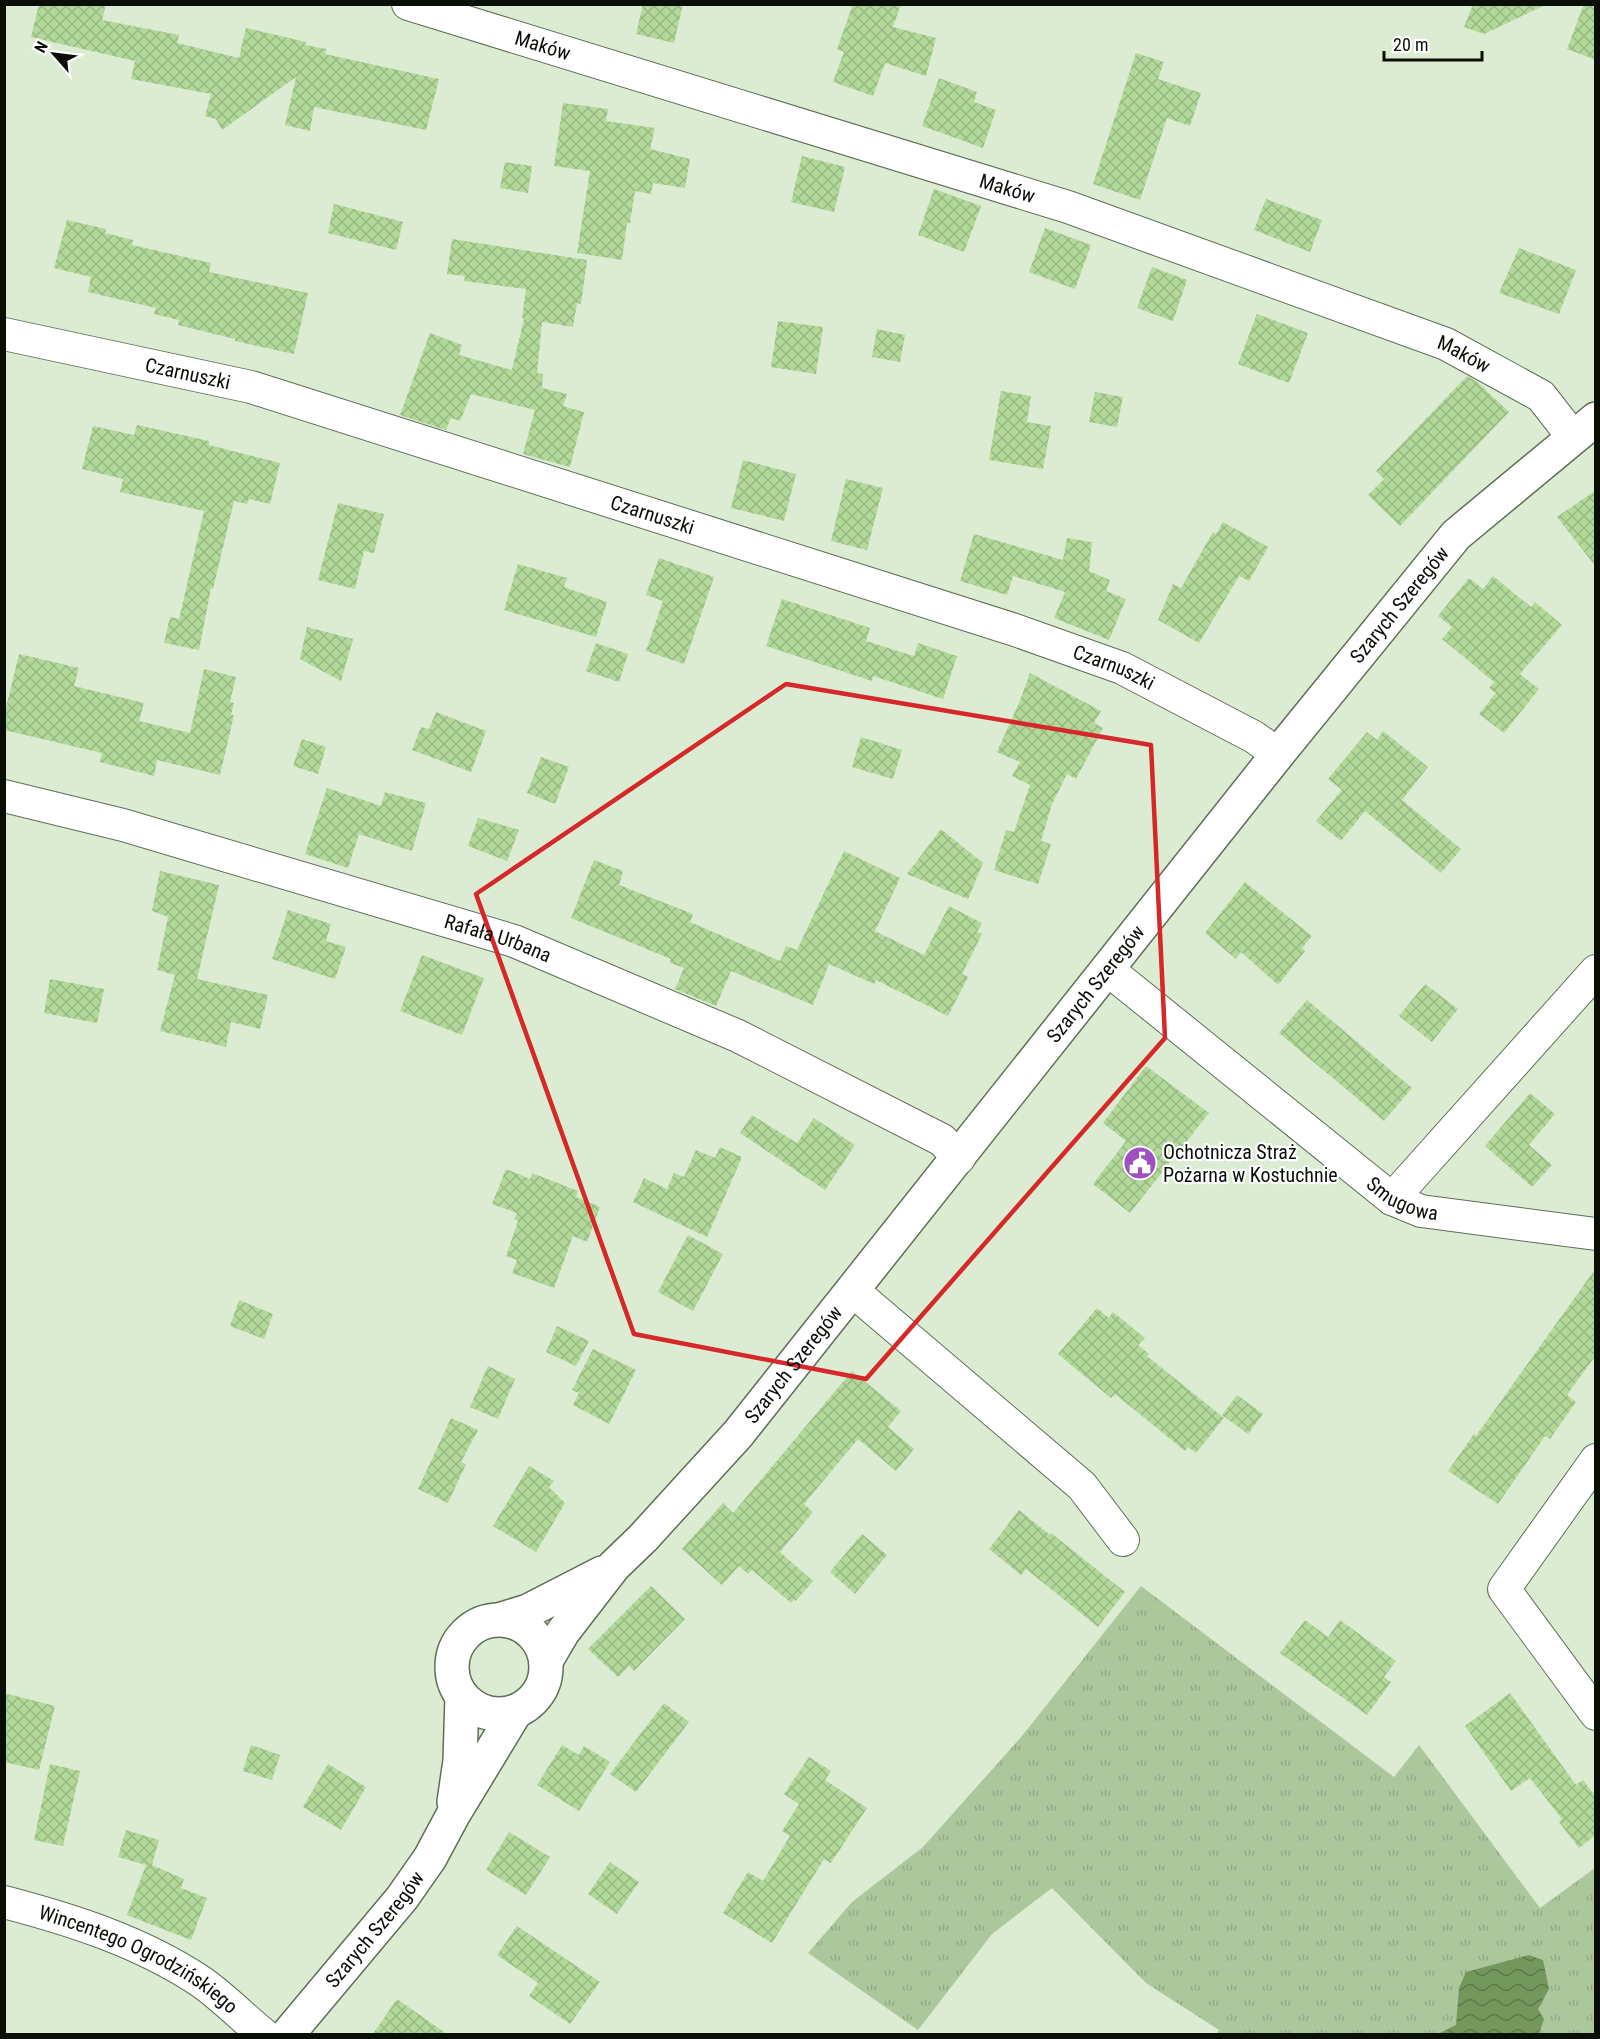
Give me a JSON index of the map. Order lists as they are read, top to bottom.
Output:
{
  "streets": {
    "street": [
      "Maków",
      "Czarnuszki",
      "Szarych Szeregów",
      "Rafała Urbana",
      "Smugowa",
      "Wincentego Ogrodzińskiego"
    ]
  },
  "crossings": [
    ["Maków", "Szarych Szeregów"],
    ["Czarnuszki", "Szarych Szeregów"],
    ["Szarych Szeregów", "Rafała Urbana"],
    ["Szarych Szeregów", "Smugowa"]
  ],
  "places": {
    "public building": ["Ochotnicza Straż Pożarna w Kostuchnie"]
  },
  "scale_bar": "20 m",
  "north": "top left"
}
